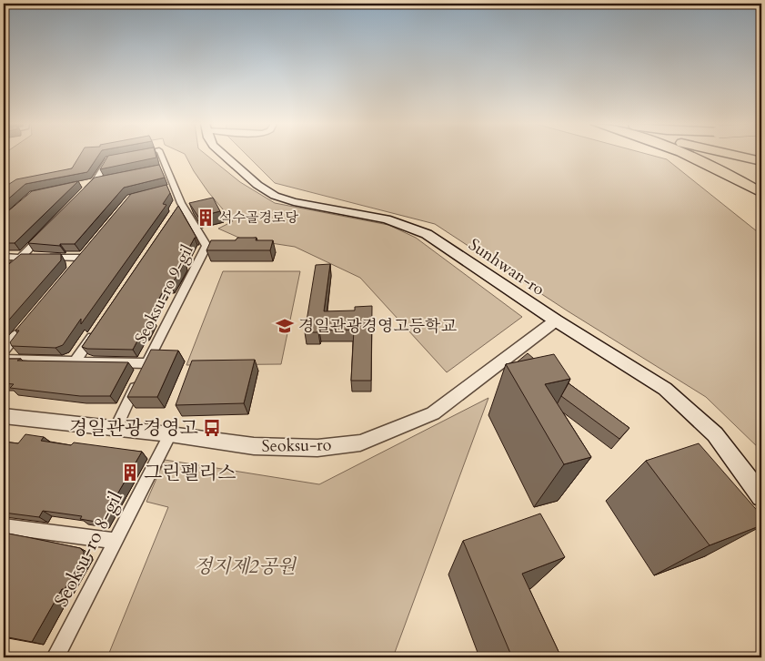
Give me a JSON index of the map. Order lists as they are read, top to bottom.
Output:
{
  "streets": {
    "main road": ["Sunhwan-ro"],
    "street": ["Seoksu-ro 9-gil", "Seoksu-ro", "Seoksu-ro 8-gil"]
  },
  "crossings": [
    ["Sunhwan-ro", "Seoksu-ro"],
    ["Seoksu-ro 9-gil", "Seoksu-ro"],
    ["Seoksu-ro", "Seoksu-ro 8-gil"]
  ],
  "parks": ["정지제2공원"],
  "places": {
    "building": ["석수골경로당", "그린펠리스"],
    "school or university": ["경일관광경영고등학교"],
    "bus stop": ["경일관광경영고"]
  }
}
